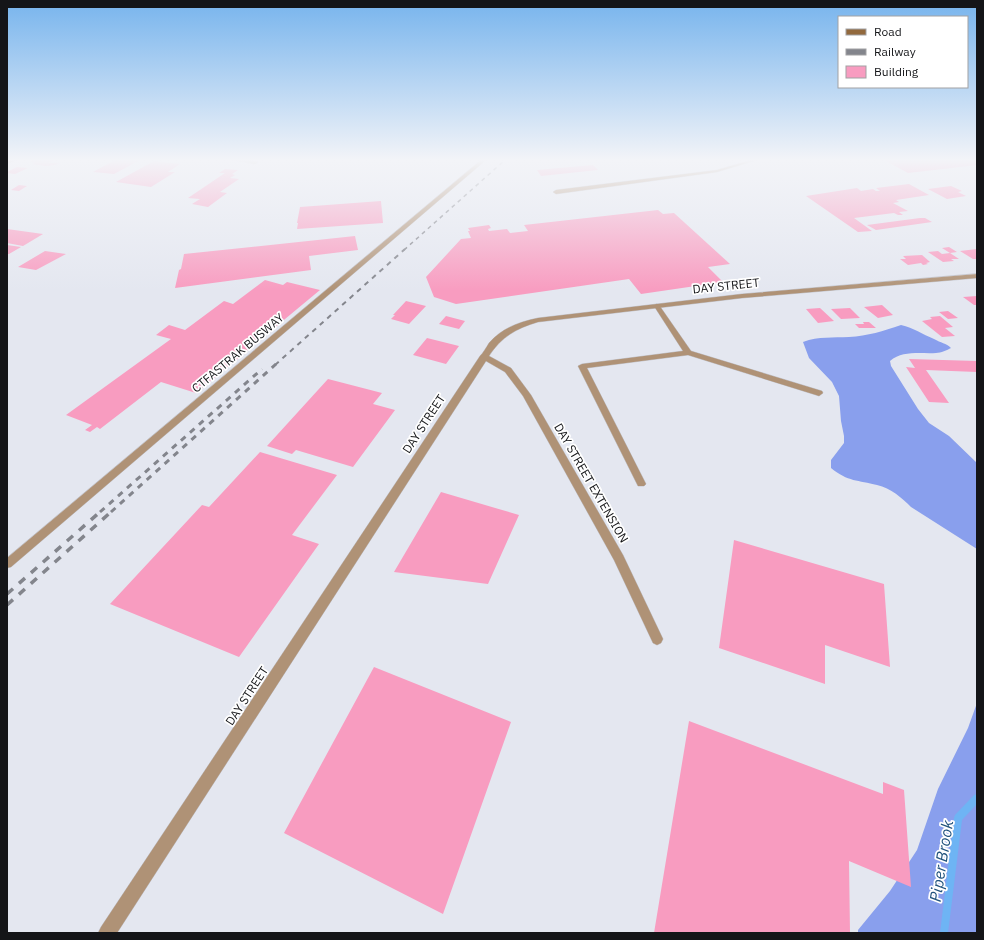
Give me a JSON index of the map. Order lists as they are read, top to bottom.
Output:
{
  "streets": {
    "street": ["DAY STREET", "DAY STREET EXTENSION"],
    "lane": ["CTFASTRAK BUSWAY"]
  },
  "crossings": [
    ["DAY STREET", "DAY STREET EXTENSION"]
  ],
  "water": ["Piper Brook"],
  "legend": ["Road", "Railway", "Building"]
}
